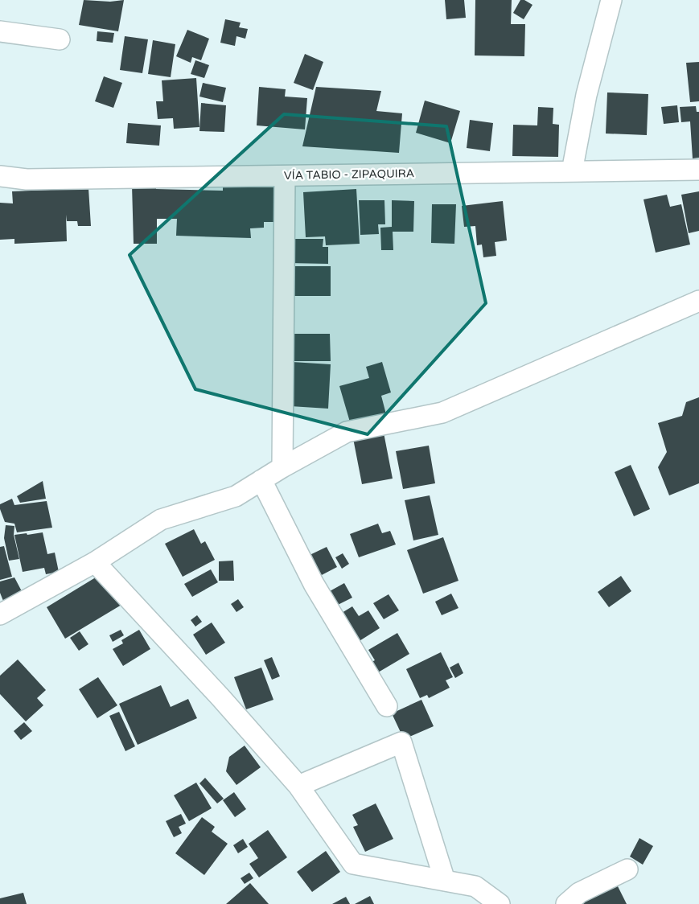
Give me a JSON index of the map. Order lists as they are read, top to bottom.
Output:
{
  "streets": {
    "street": ["VÍA TABIO - ZIPAQUIRA"]
  }
}
